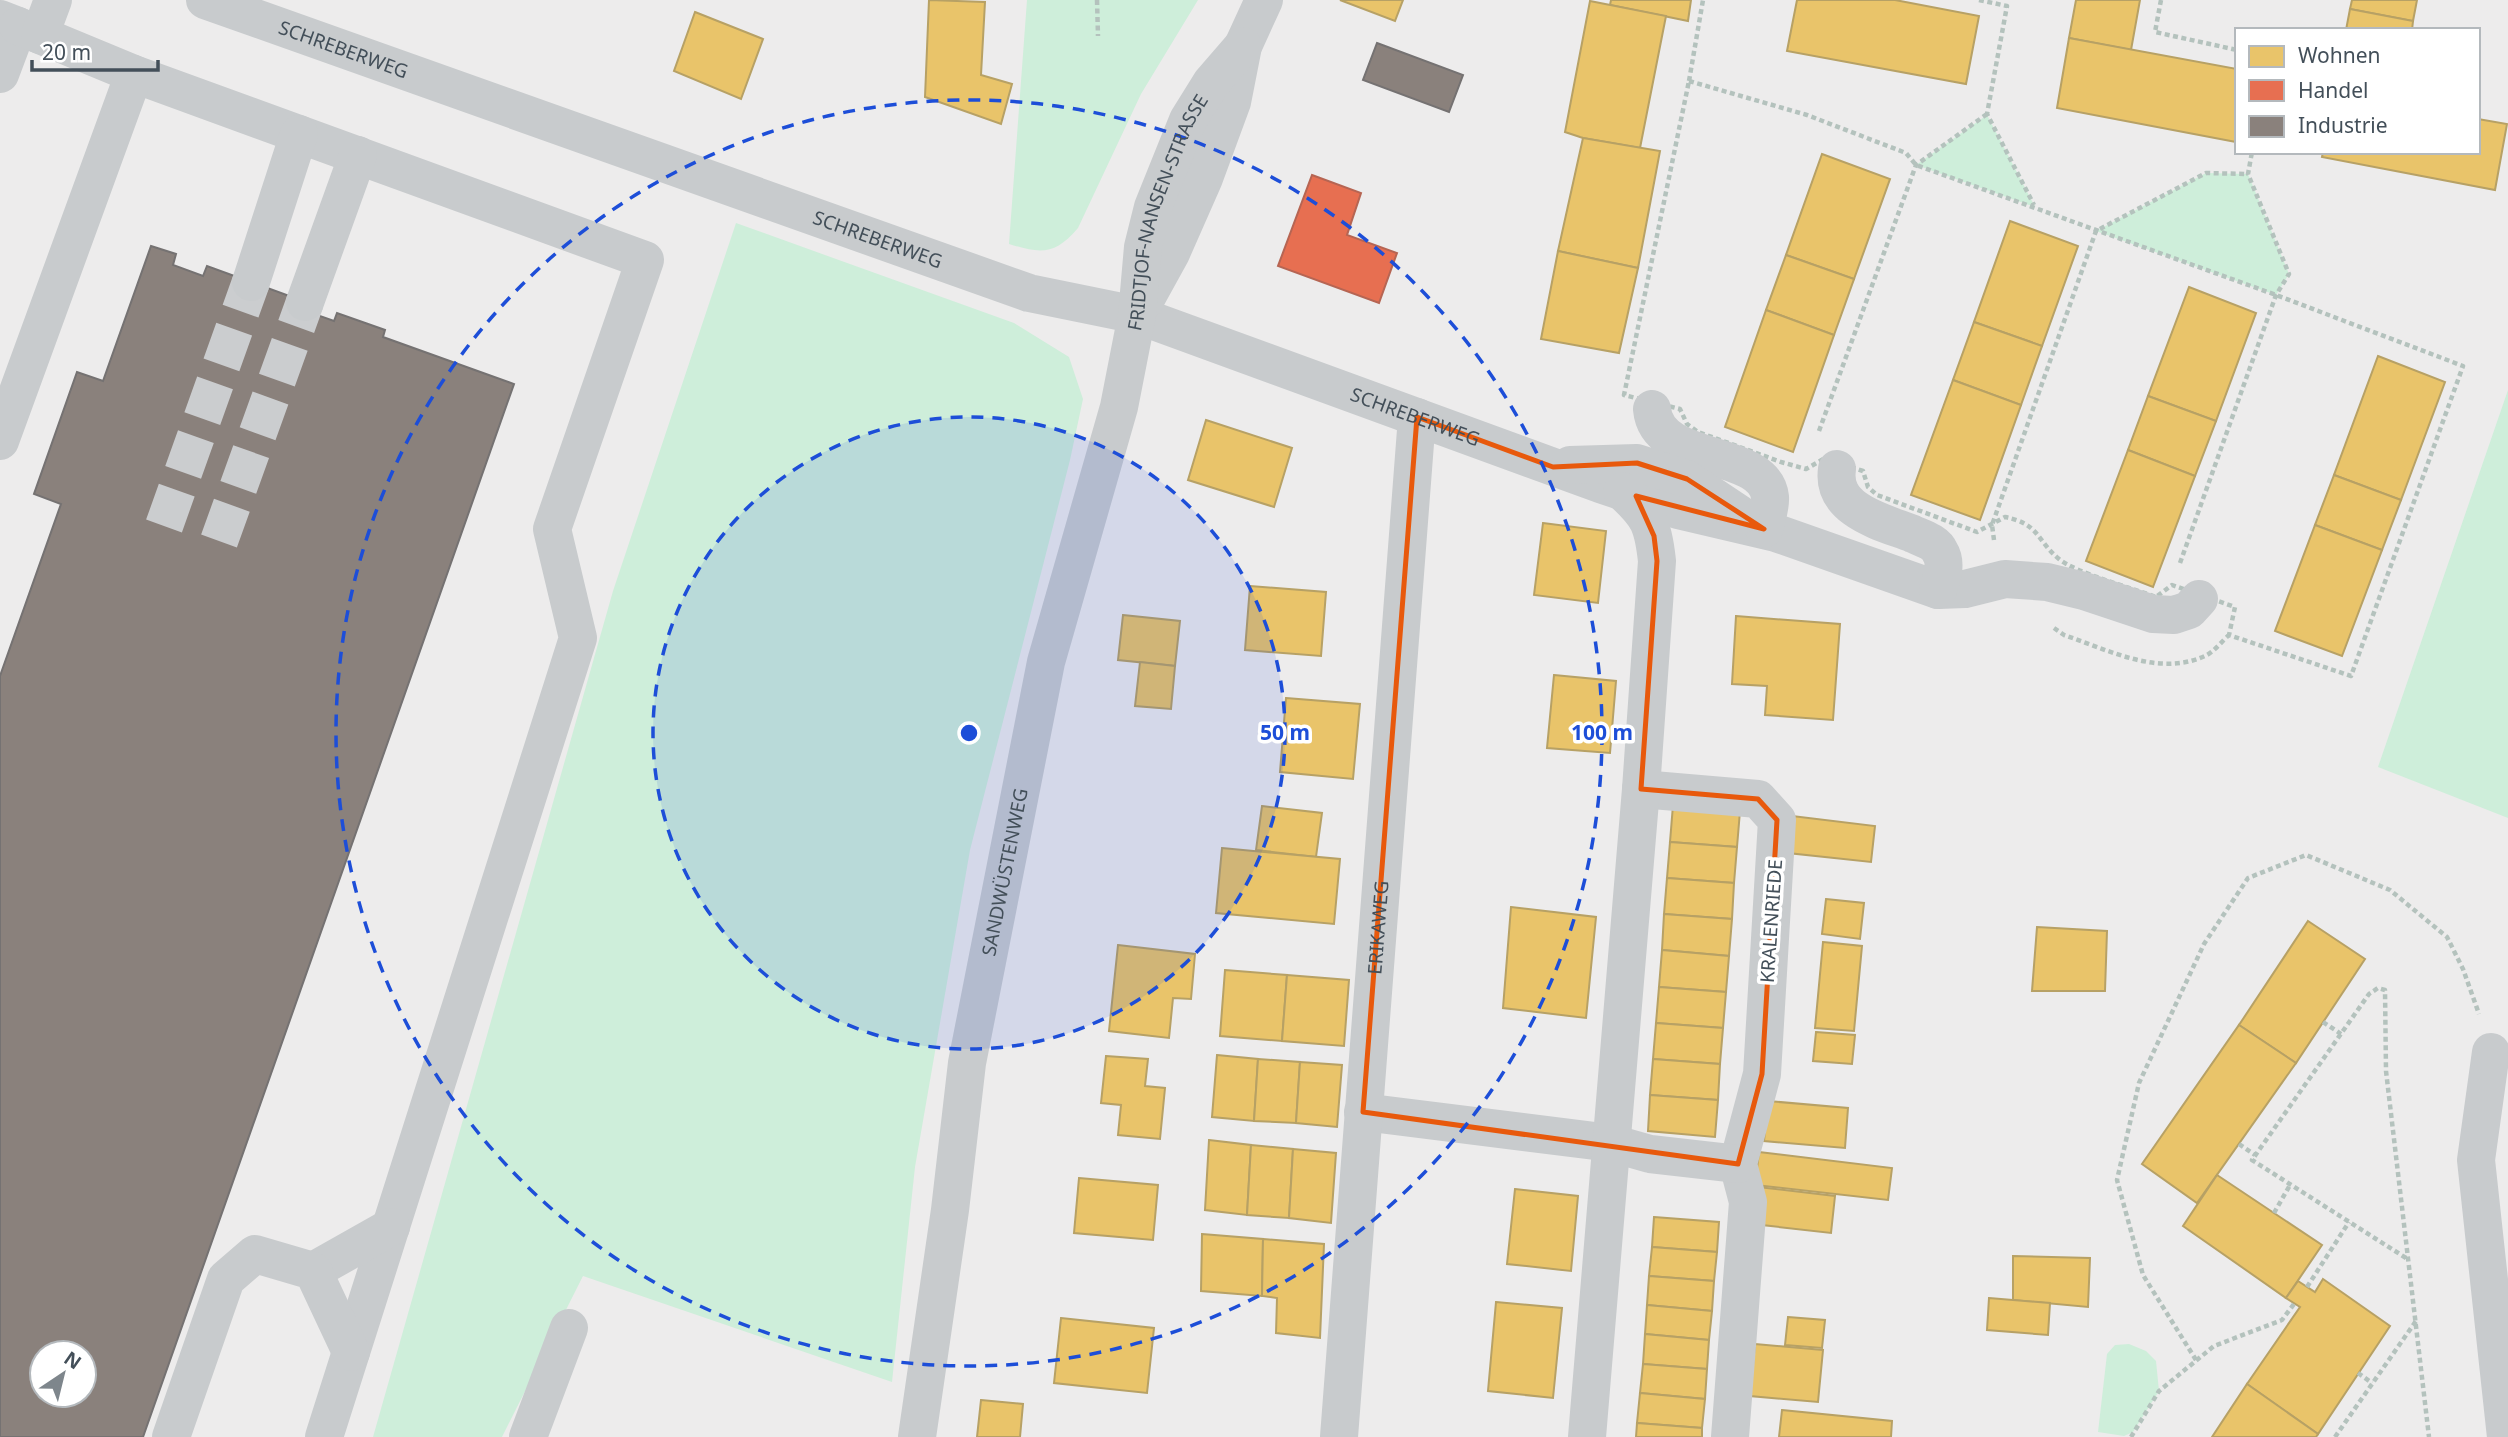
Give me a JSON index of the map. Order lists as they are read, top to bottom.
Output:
{
  "streets": {
    "street": [
      "SCHREBERWEG",
      "FRIDTJOF-NANSEN-STRASSE",
      "SANDWÜSTENWEG",
      "KRALENRIEDE",
      "ERIKAWEG"
    ]
  },
  "crossings": [
    ["SCHREBERWEG", "FRIDTJOF-NANSEN-STRASSE"],
    ["SCHREBERWEG", "SANDWÜSTENWEG"],
    ["SCHREBERWEG", "ERIKAWEG"],
    ["FRIDTJOF-NANSEN-STRASSE", "SANDWÜSTENWEG"]
  ],
  "legend": ["Wohnen", "Handel", "Industrie"],
  "scale_bar": "20 m",
  "north": "top right",
  "rings": ["50 m", "100 m"]
}
